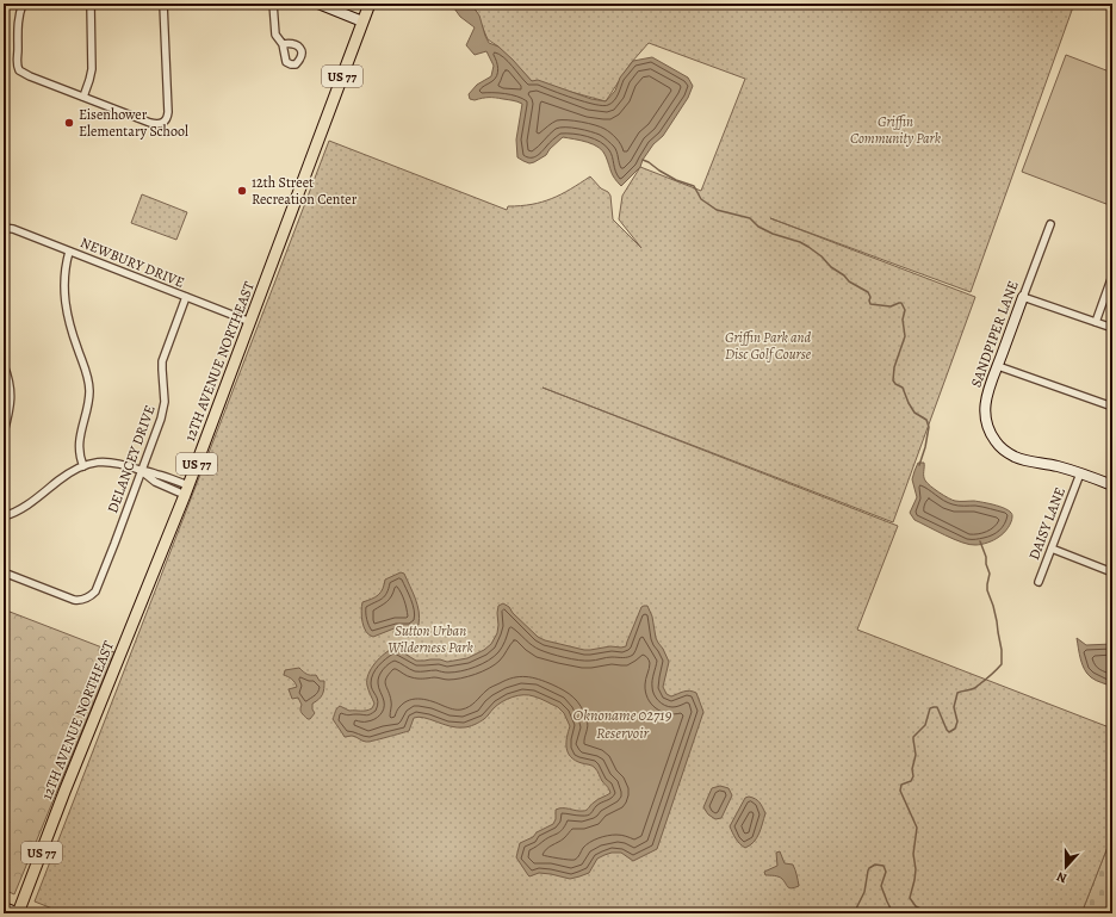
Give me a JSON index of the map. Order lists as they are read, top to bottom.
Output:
{
  "streets": {
    "main road": ["US 77", "12TH AVENUE NORTHEAST"],
    "street": [
      "NEWBURY DRIVE",
      "SANDPIPER LANE",
      "DELANCEY DRIVE",
      "DAISY LANE"
    ]
  },
  "crossings": [
    ["NEWBURY DRIVE", "12TH AVENUE NORTHEAST"],
    ["NEWBURY DRIVE", "DELANCEY DRIVE"],
    ["SANDPIPER LANE", "DAISY LANE"]
  ],
  "water": ["Oknoname 02719 Reservoir"],
  "parks": ["Griffin Community Park", "Griffin Park and Disc Golf Course", "Sutton Urban Wilderness Park"],
  "places": ["Eisenhower Elementary School", "12th Street Recreation Center"],
  "north": "bottom"
}
